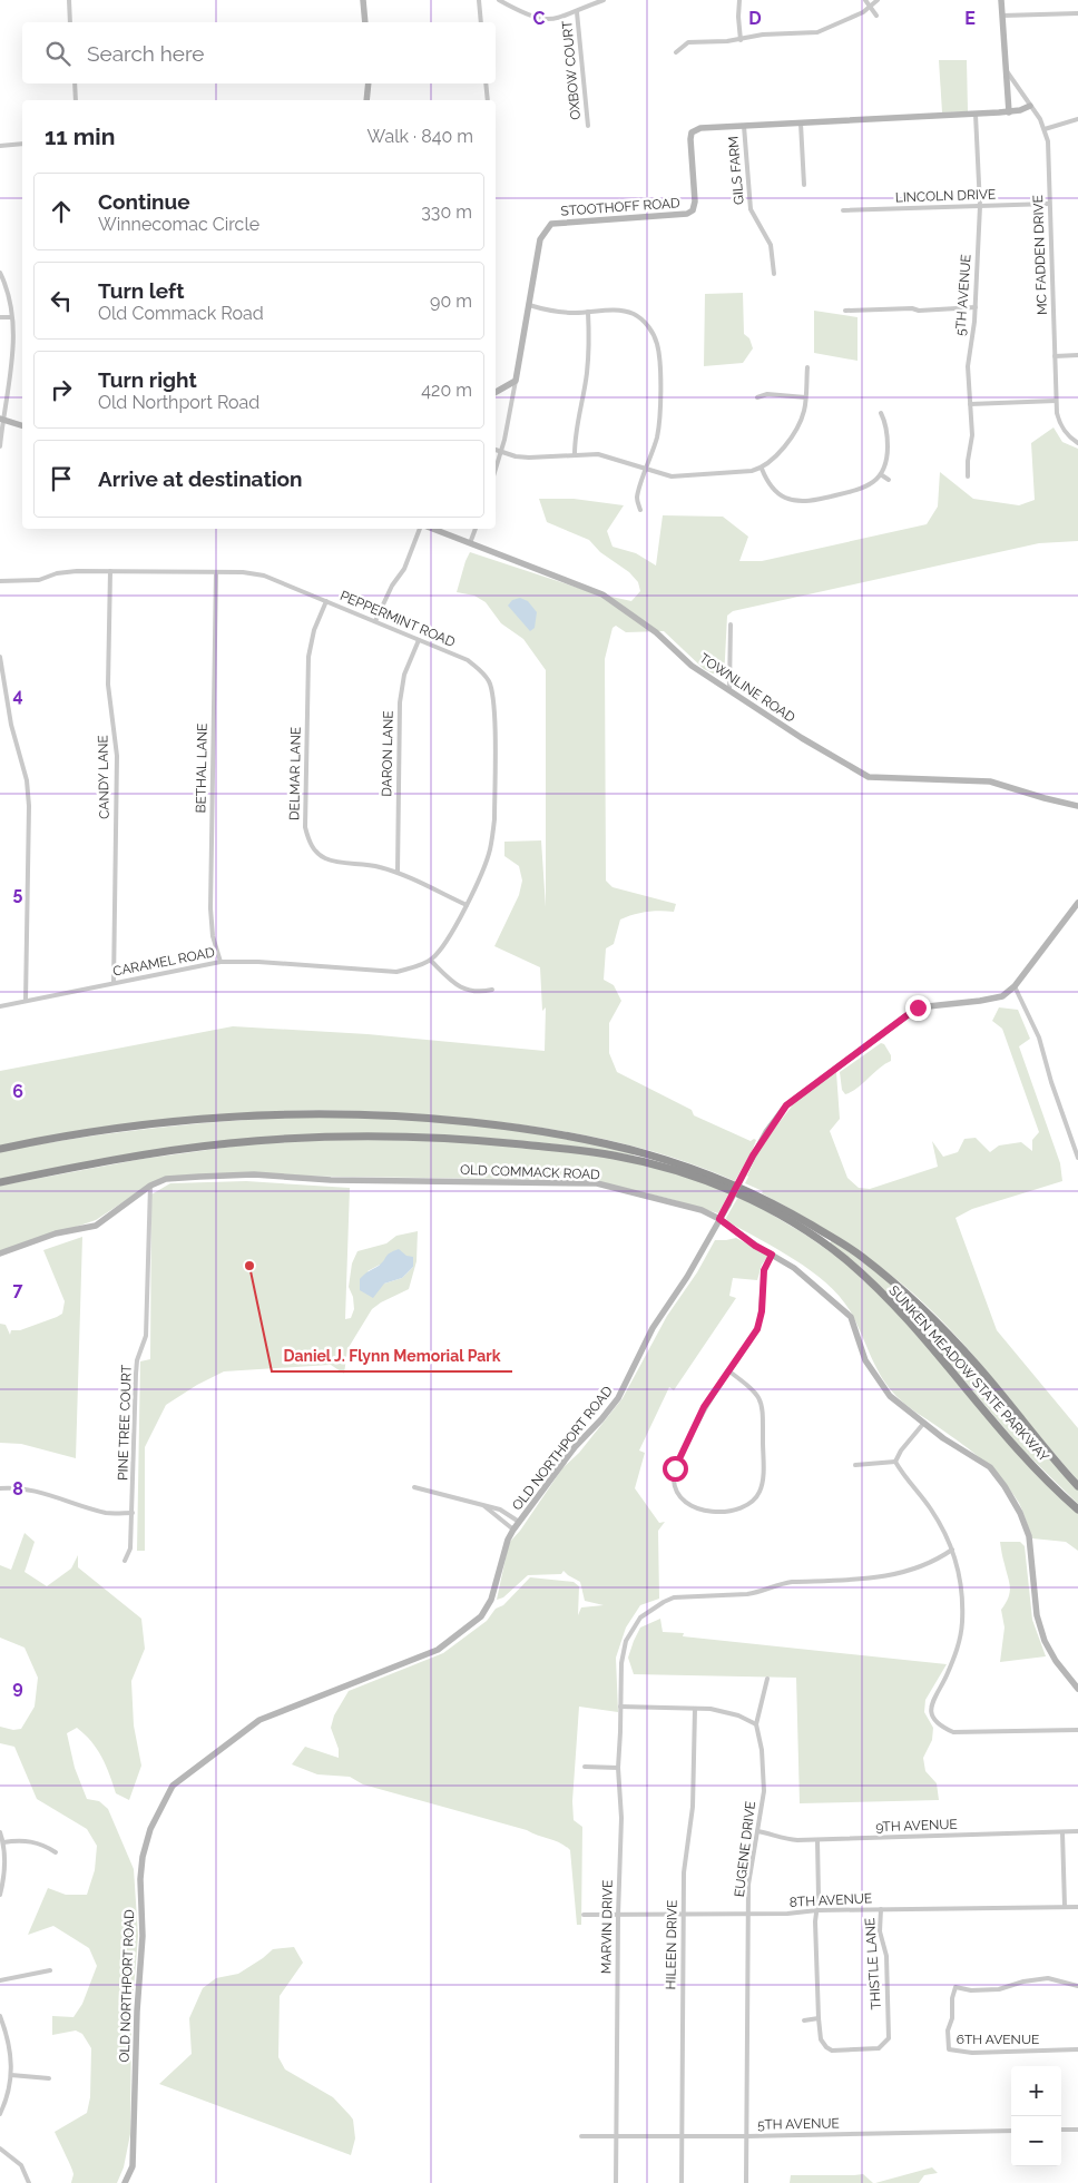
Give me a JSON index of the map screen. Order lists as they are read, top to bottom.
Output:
{
  "streets": {
    "highway": ["SUNKEN MEADOW STATE PARKWAY"],
    "main road": [
      "STOOTHOFF ROAD",
      "TOWNLINE ROAD",
      "OLD COMMACK ROAD",
      "OLD NORTHPORT ROAD"
    ],
    "street": [
      "OXBOW COURT",
      "GILS FARM",
      "LINCOLN DRIVE",
      "MC FADDEN DRIVE",
      "5TH AVENUE",
      "PEPPERMINT ROAD",
      "DARON LANE",
      "BETHAL LANE",
      "DELMAR LANE",
      "CANDY LANE",
      "CARAMEL ROAD",
      "PINE TREE COURT",
      "9TH AVENUE",
      "EUGENE DRIVE",
      "8TH AVENUE",
      "MARVIN DRIVE",
      "HILEEN DRIVE",
      "THISTLE LANE",
      "6TH AVENUE"
    ]
  },
  "crossings": [
    ["GILS FARM", "STOOTHOFF ROAD"],
    ["LINCOLN DRIVE", "MC FADDEN DRIVE"],
    ["LINCOLN DRIVE", "5TH AVENUE"],
    ["STOOTHOFF ROAD", "MC FADDEN DRIVE"],
    ["STOOTHOFF ROAD", "5TH AVENUE"],
    ["5TH AVENUE", "EUGENE DRIVE"],
    ["5TH AVENUE", "MARVIN DRIVE"],
    ["5TH AVENUE", "HILEEN DRIVE"],
    ["PEPPERMINT ROAD", "DARON LANE"],
    ["PEPPERMINT ROAD", "BETHAL LANE"],
    ["PEPPERMINT ROAD", "DELMAR LANE"],
    ["PEPPERMINT ROAD", "CANDY LANE"],
    ["PEPPERMINT ROAD", "CARAMEL ROAD"],
    ["DARON LANE", "DELMAR LANE"],
    ["BETHAL LANE", "CARAMEL ROAD"],
    ["CANDY LANE", "CARAMEL ROAD"],
    ["OLD COMMACK ROAD", "PINE TREE COURT"],
    ["OLD COMMACK ROAD", "OLD NORTHPORT ROAD"],
    ["9TH AVENUE", "EUGENE DRIVE"],
    ["EUGENE DRIVE", "8TH AVENUE"],
    ["8TH AVENUE", "MARVIN DRIVE"],
    ["8TH AVENUE", "HILEEN DRIVE"],
    ["8TH AVENUE", "THISTLE LANE"]
  ],
  "places": ["Daniel J. Flynn Memorial Park"],
  "page": {
    "search": "Search here",
    "heading": ["11 min", "Walk · 840 m"],
    "list": [
      ["Continue", "Winnecomac Circle", "330 m"],
      ["Turn left", "Old Commack Road", "90 m"],
      ["Turn right", "Old Northport Road", "420 m"],
      "Arrive at destination"
    ],
    "map_buttons": ["+", "−"]
  },
  "grid": {
    "columns": ["C", "D", "E"],
    "rows": [
      "4",
      "5",
      "6",
      "7",
      "8",
      "9"
    ]
  }
}
